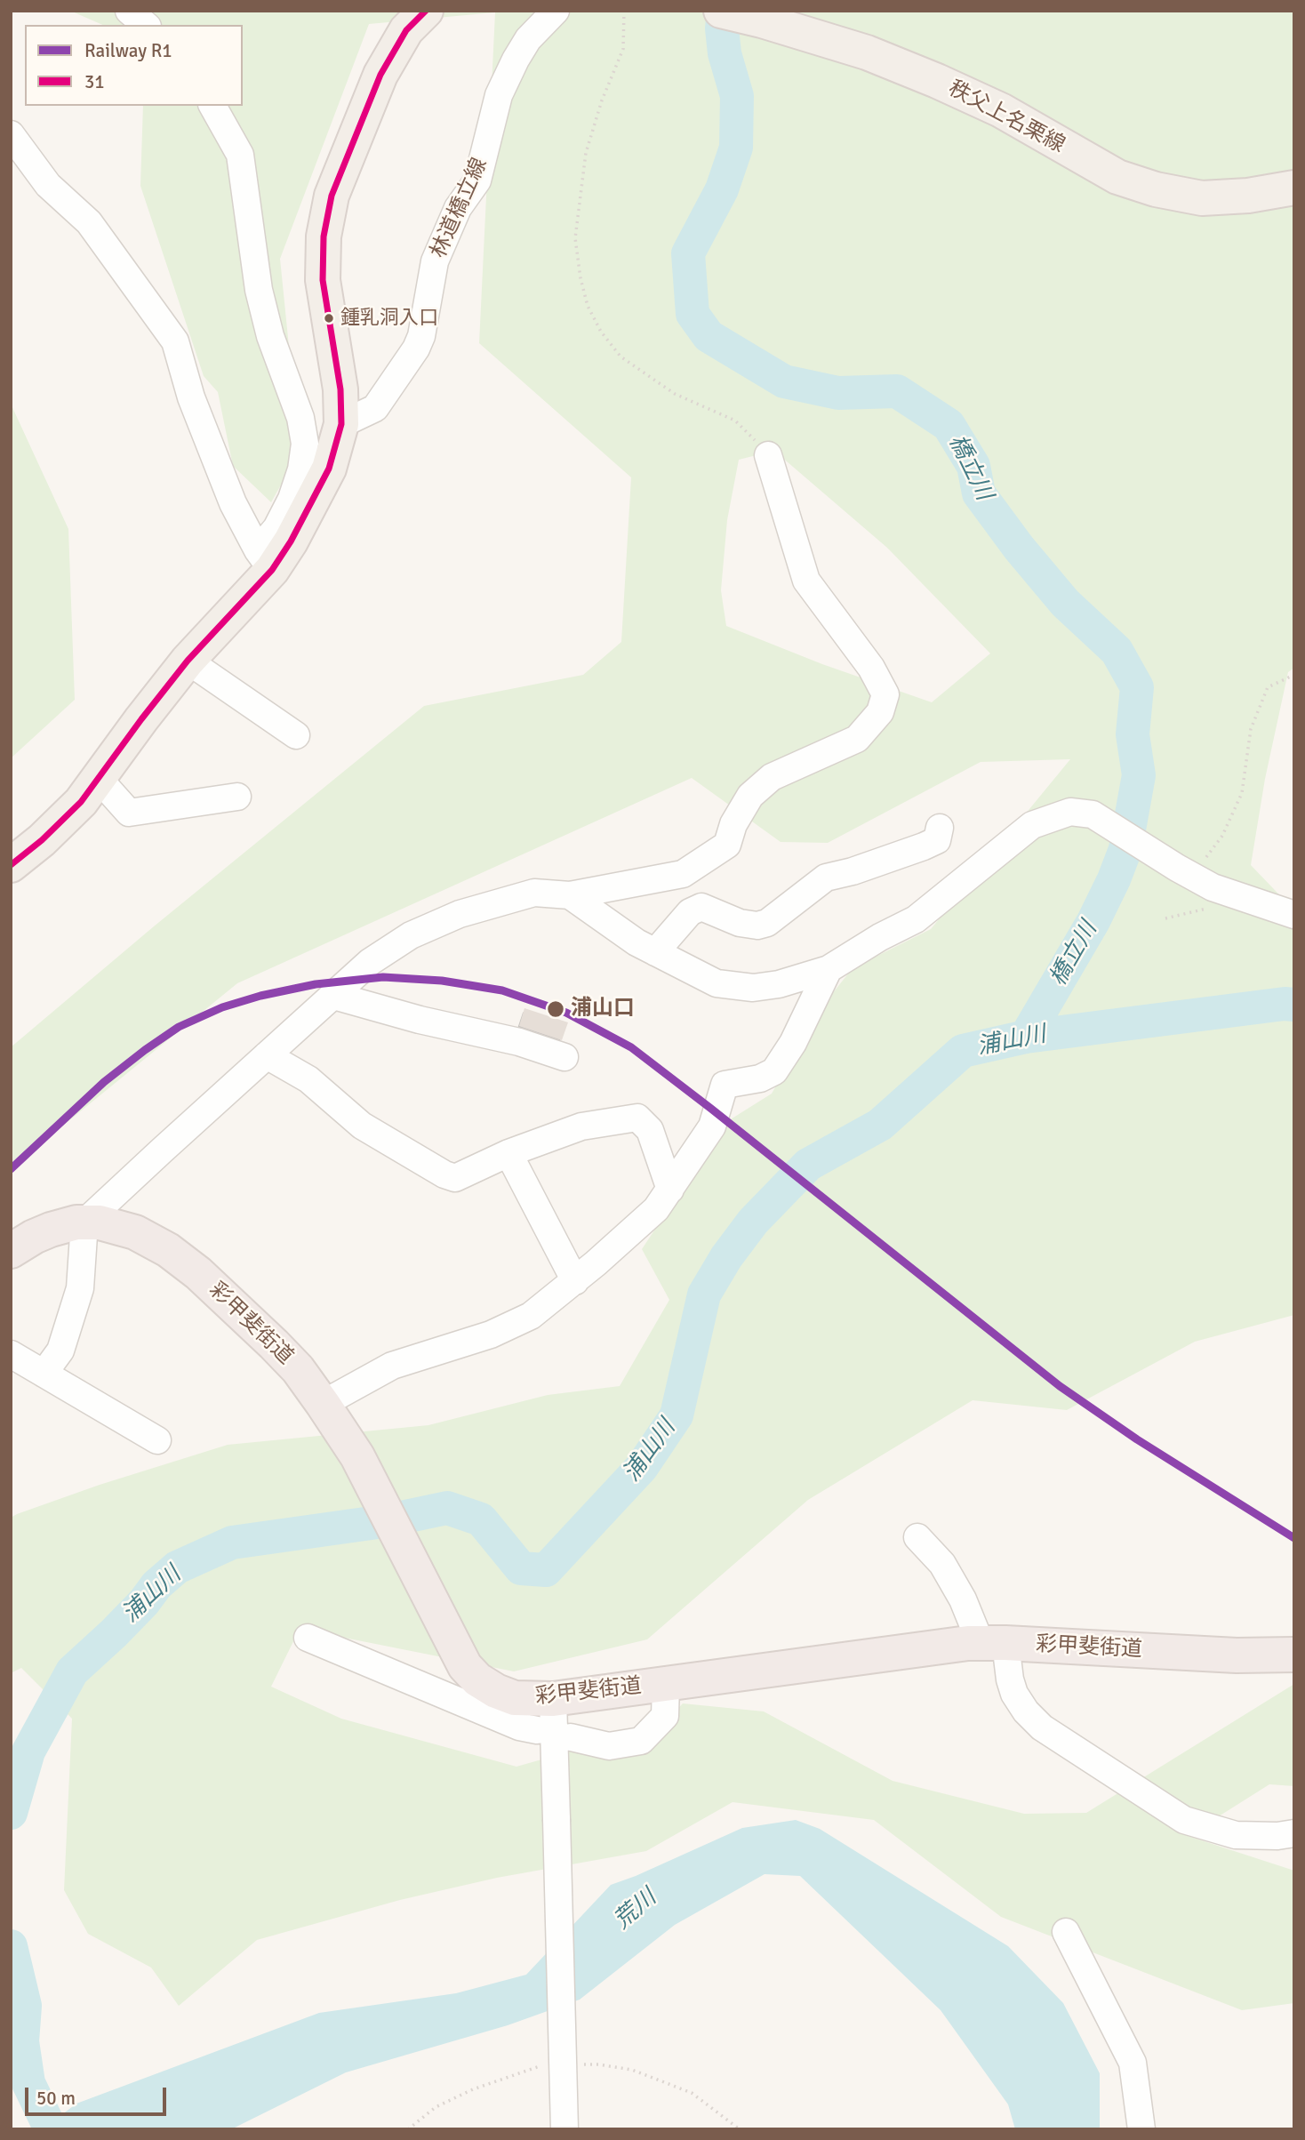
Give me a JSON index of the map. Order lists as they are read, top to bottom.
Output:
{
  "streets": {
    "highway": ["彩甲斐街道"],
    "main road": ["秩父上名栗線"],
    "street": ["林道橋立線"]
  },
  "water": ["橋立川", "浦山川", "荒川"],
  "places": ["鍾乳洞入口", "浦山口"],
  "lines": ["transit line 31", "rail line R1"],
  "legend": ["Railway R1", "31"],
  "scale_bar": "50 m"
}
